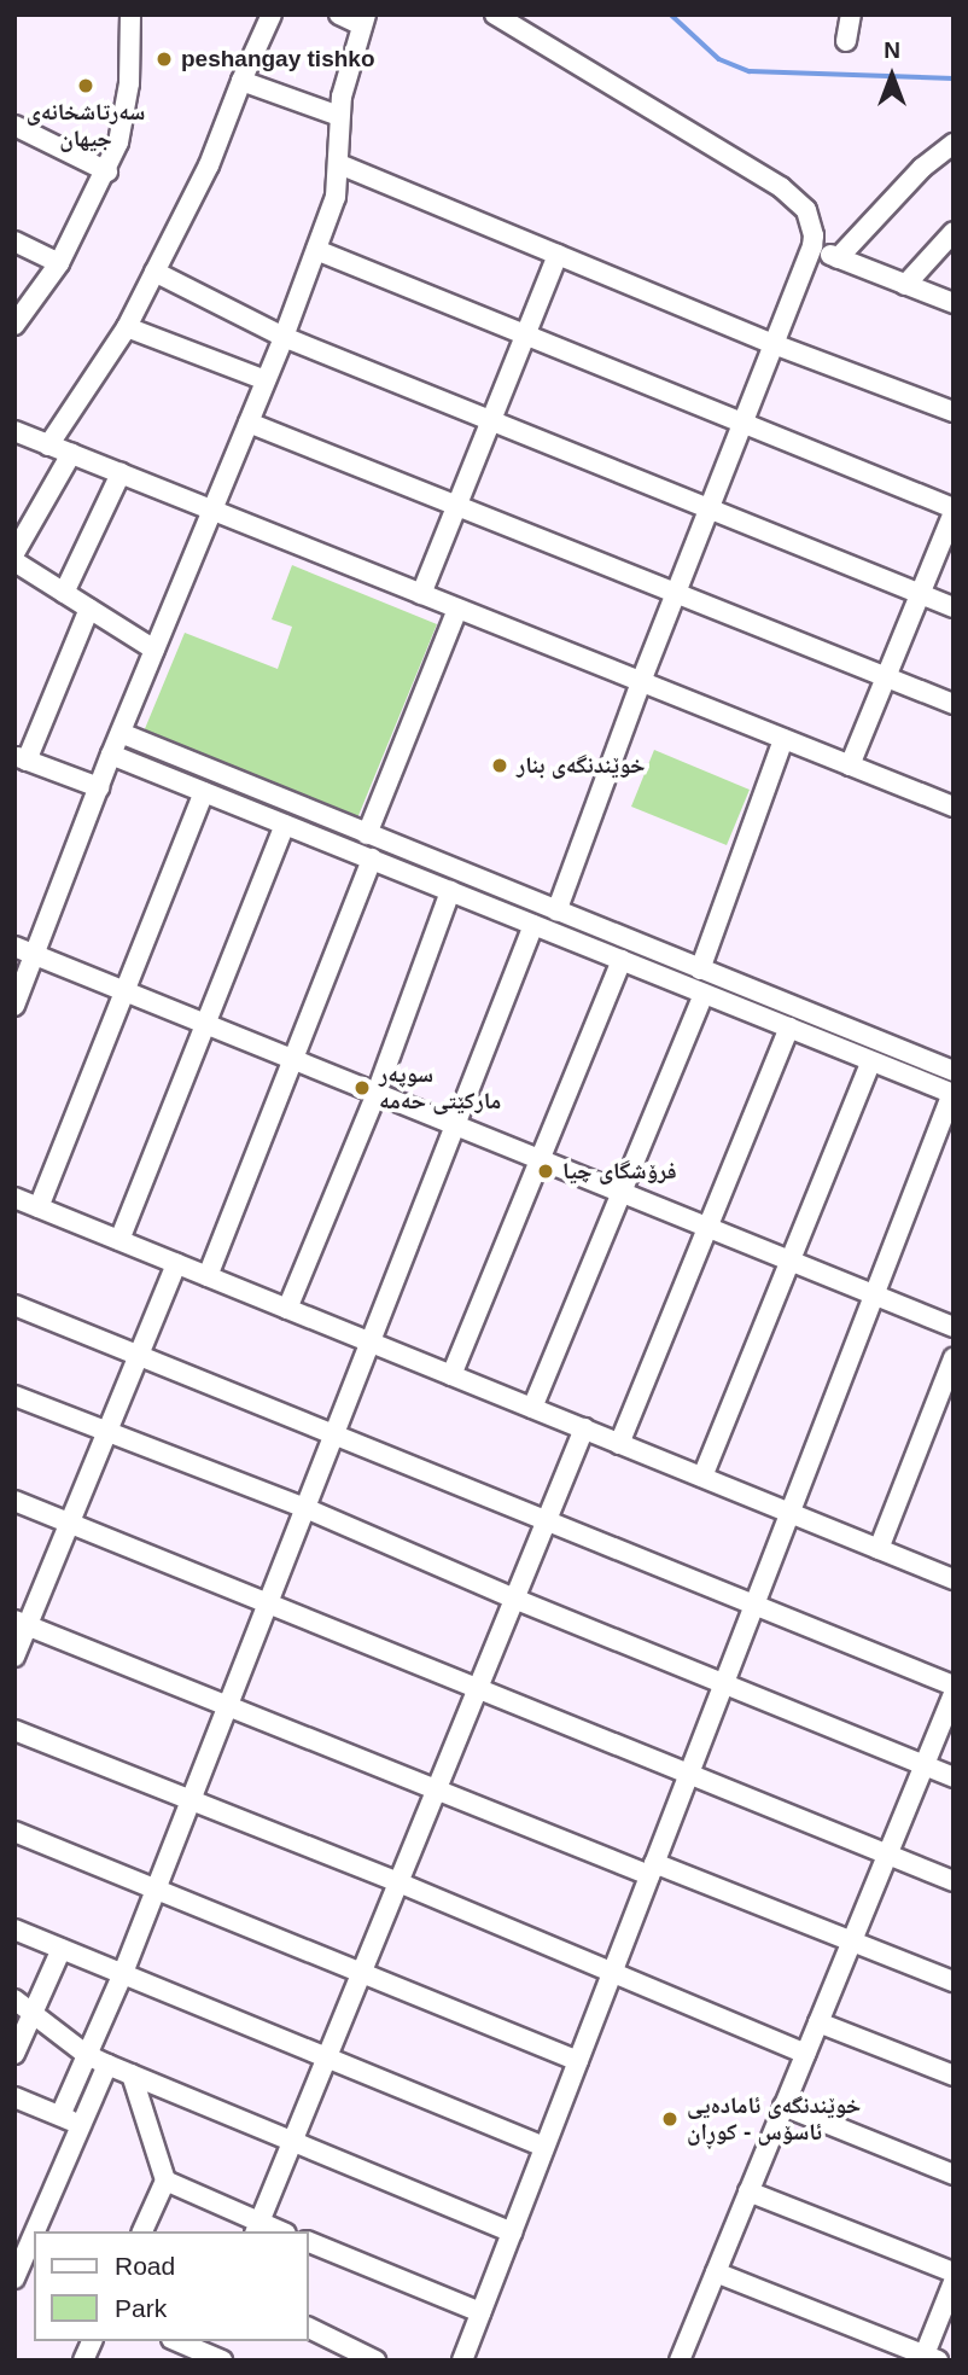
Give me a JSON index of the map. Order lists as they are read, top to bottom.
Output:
{
  "places": [
    "peshangay tishko",
    "سەرتاشخانەی جیهان",
    "خوێندنگەی بنار",
    "سوپەر مارکێتی حەمە",
    "فرۆشگای چیا",
    "خوێندنگەی ئامادەیی ئاسۆس - کوڕان"
  ],
  "legend": ["Road", "Park"],
  "north": "top"
}
